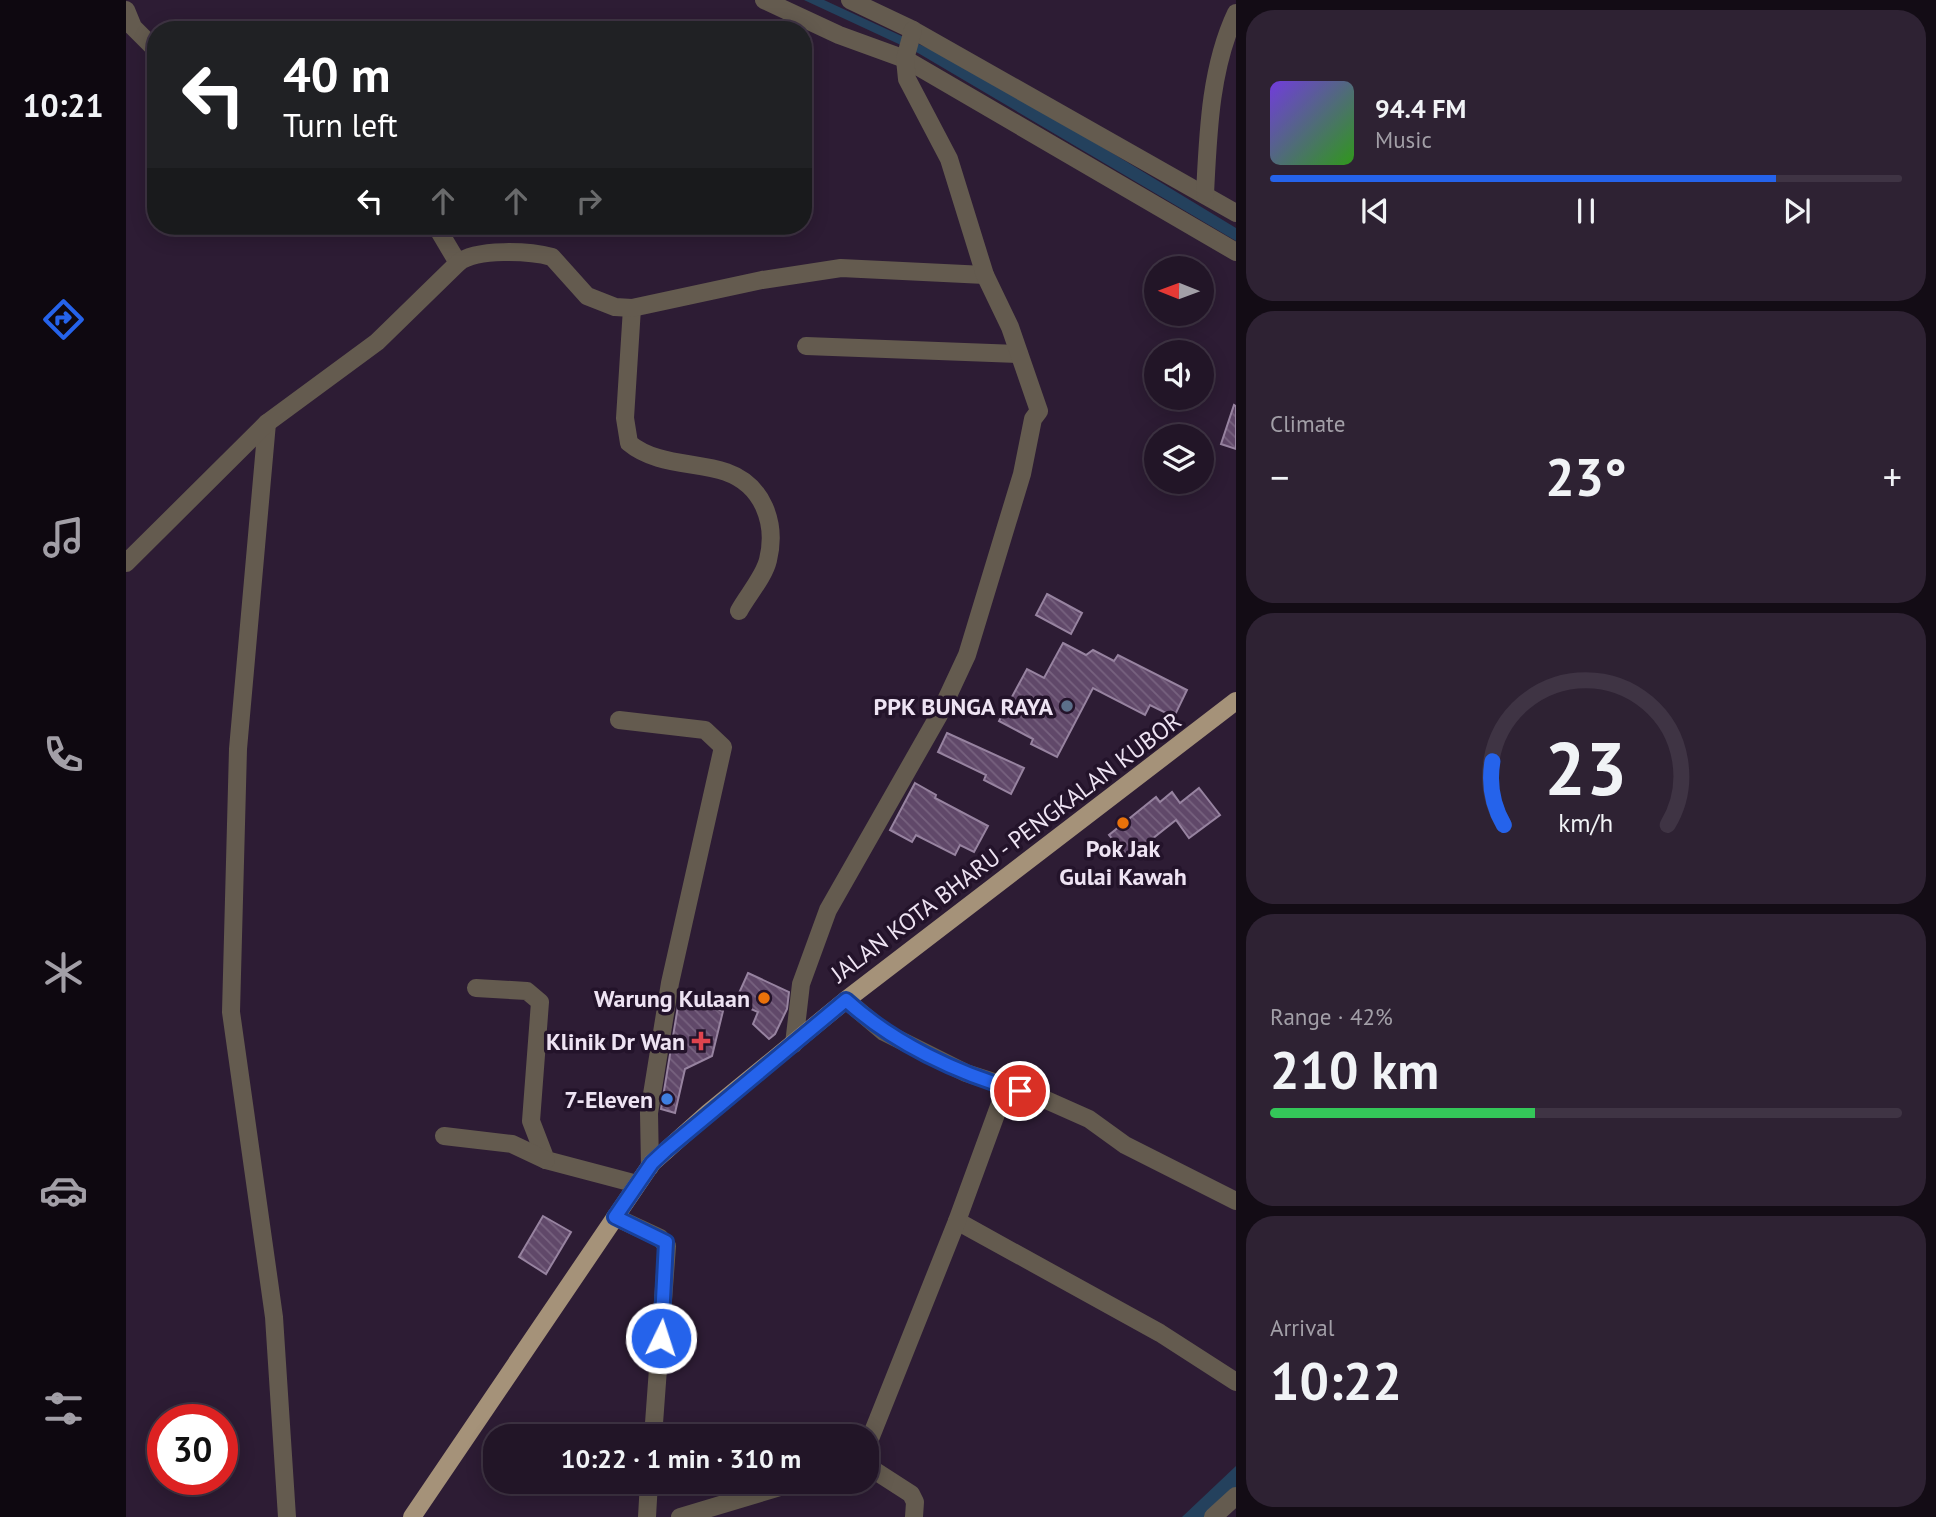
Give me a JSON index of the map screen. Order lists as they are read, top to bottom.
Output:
{
  "streets": {
    "main road": ["JALAN KOTA BHARU - PENGKALAN KUBOR"]
  },
  "places": {
    "other": [
      "PPK BUNGA RAYA",
      "Pok Jak Gulai Kawah",
      "Warung Kulaan",
      "7-Eleven"
    ],
    "health": ["Klinik Dr Wan"]
  },
  "north": "left",
  "page": {
    "tabs": "10:21",
    "turn": ["40 m", "Turn left"],
    "song": ["94.4 FM", "Music"],
    "tile": [
      "Climate",
      ["Range · 42%", "210 km"],
      ["Arrival", "10:22"]
    ],
    "heat": ["−", "23°", "+"],
    "limit": "30",
    "trip": "10:22 · 1 min · 310 m",
    "gauge": ["23", "km/h"]
  }
}
